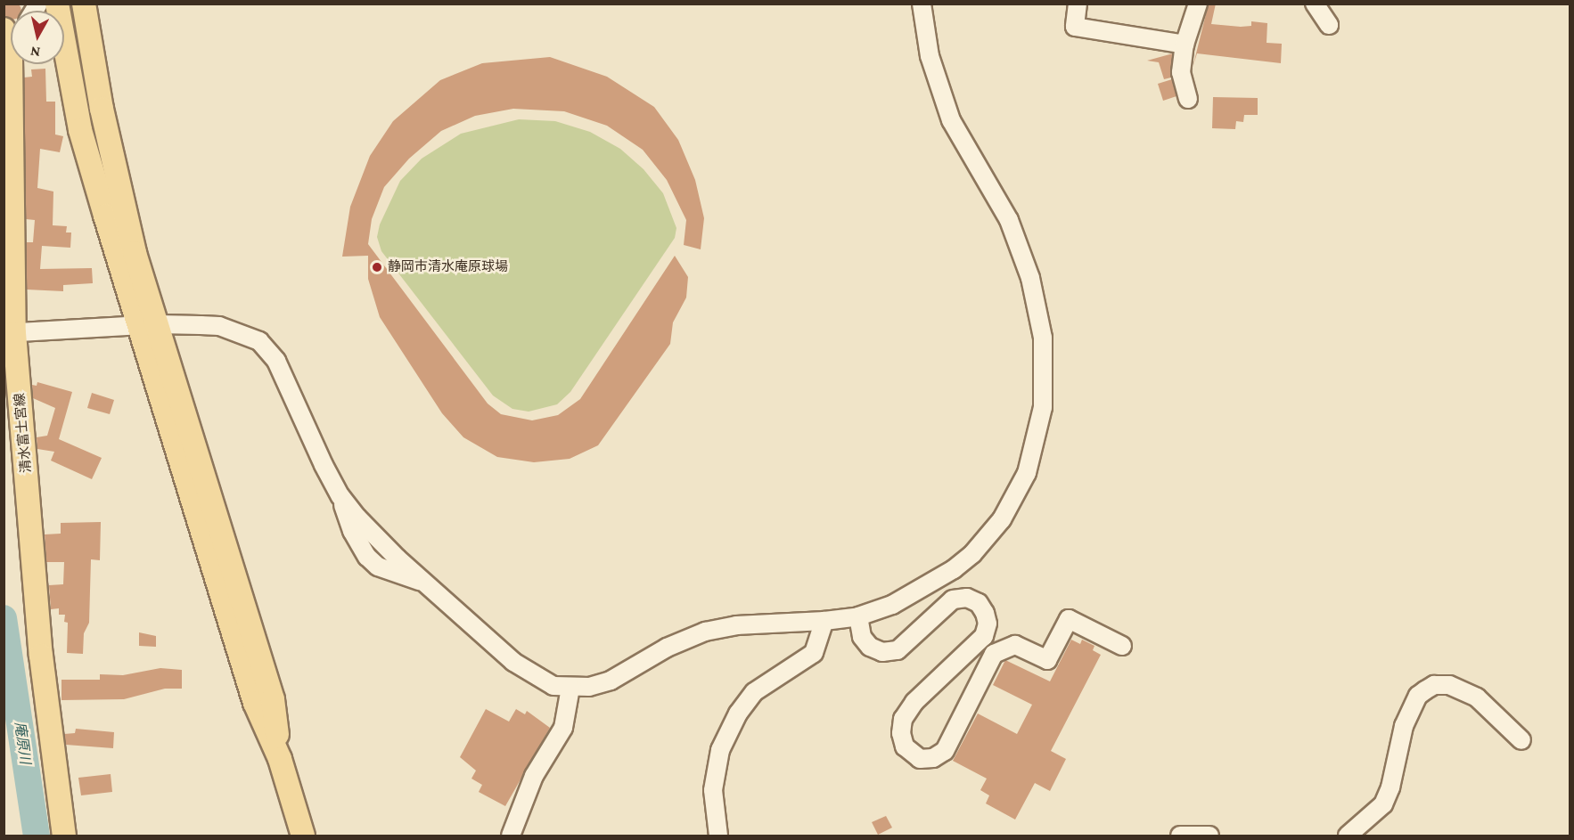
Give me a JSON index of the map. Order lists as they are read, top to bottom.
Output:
{
  "streets": {
    "main road": ["清水富士宮線"]
  },
  "water": ["庵原川"],
  "places": ["静岡市清水庵原球場"],
  "north": "bottom"
}
